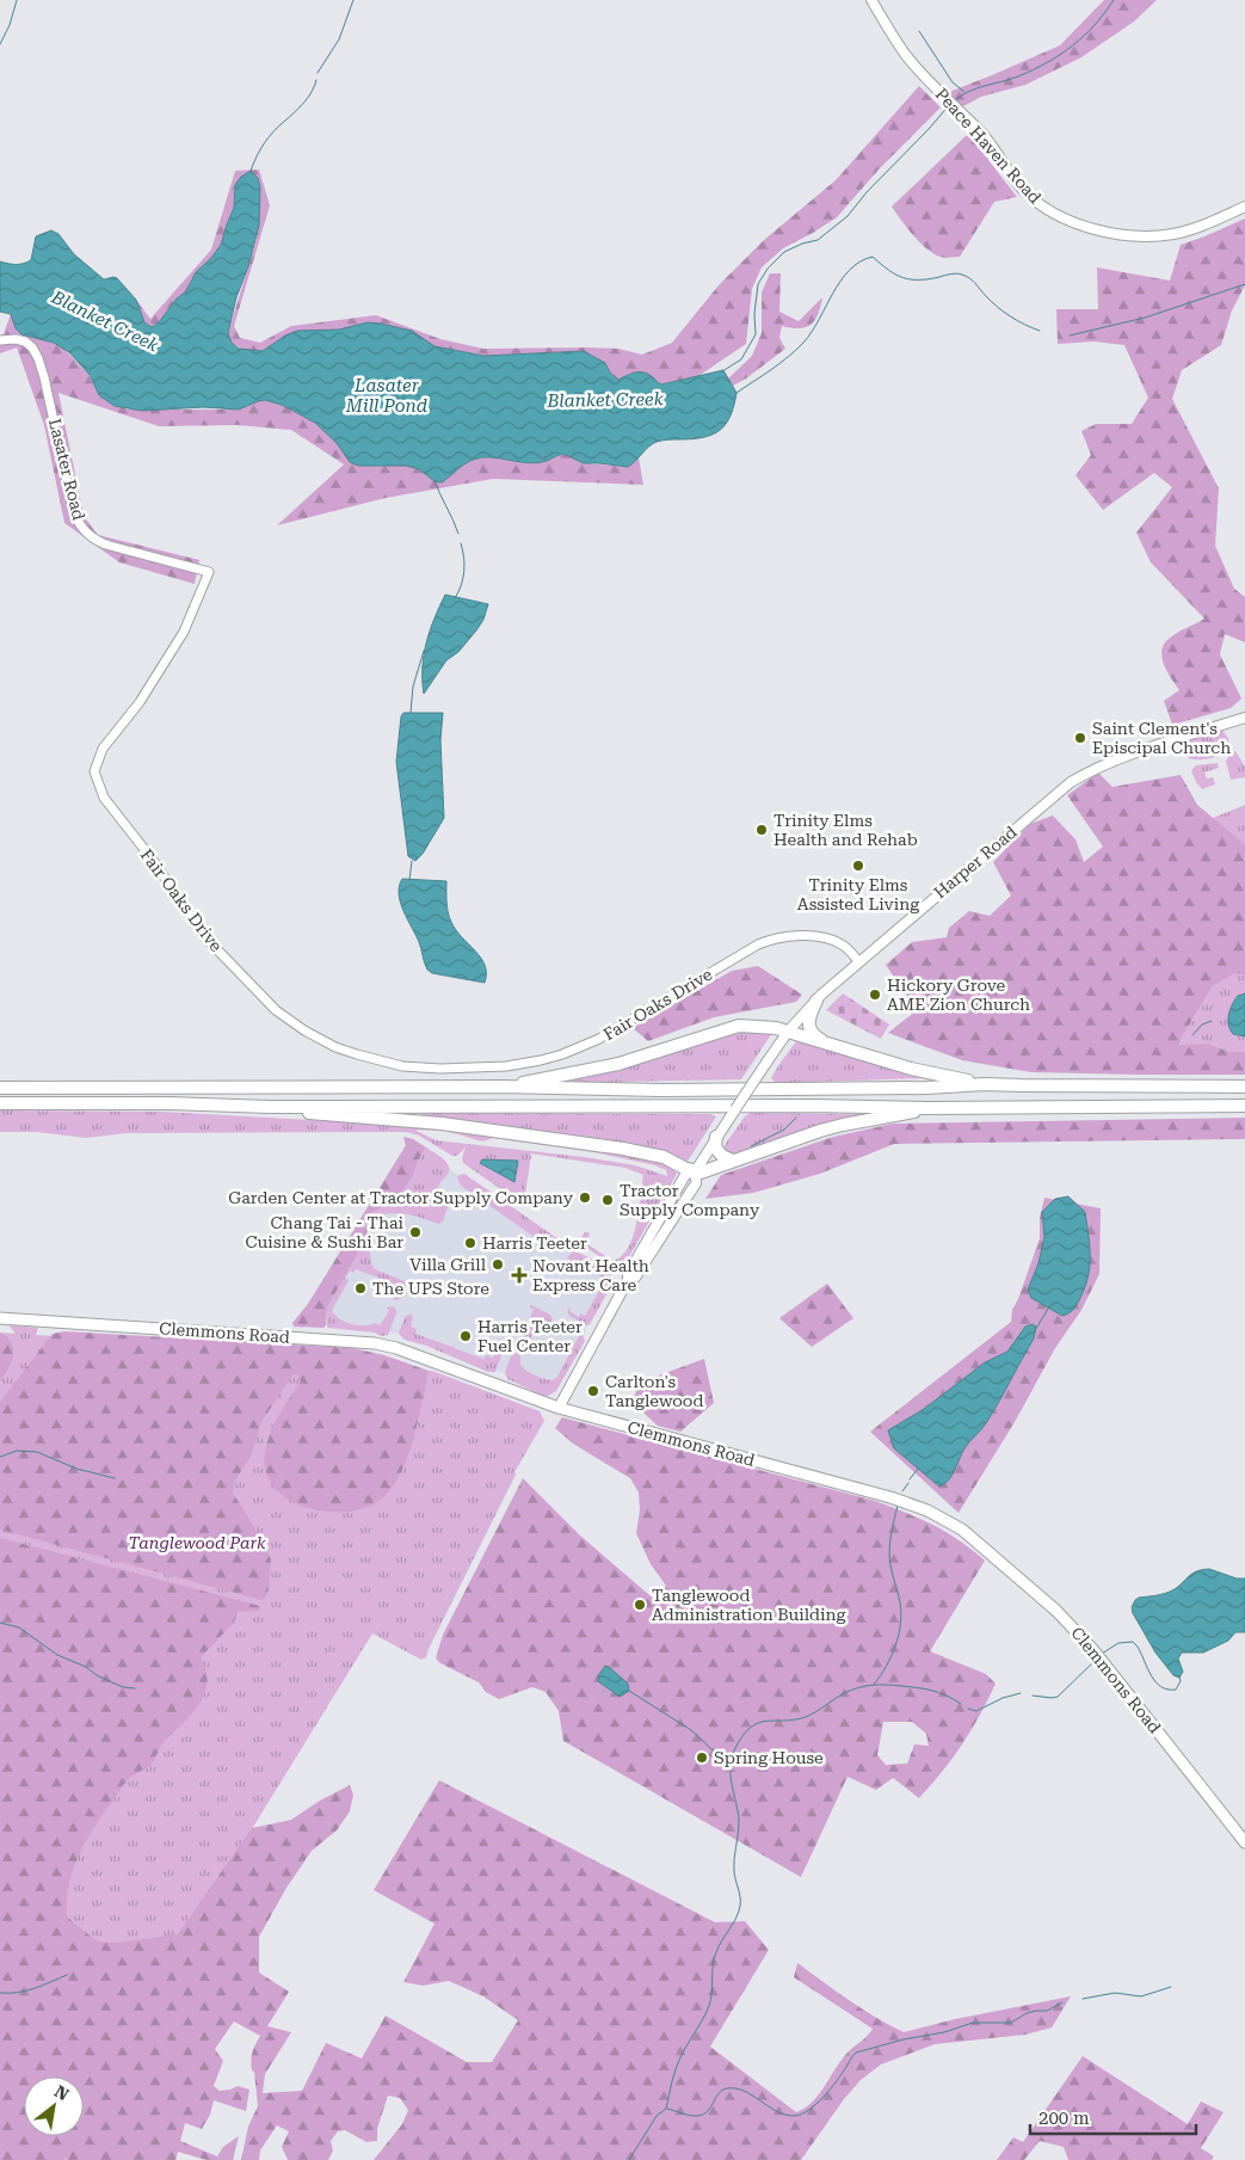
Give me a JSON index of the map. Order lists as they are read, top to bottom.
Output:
{
  "streets": {
    "main road": ["Peace Haven Road", "Harper Road", "Clemmons Road"],
    "street": ["Lasater Road", "Fair Oaks Drive"]
  },
  "crossings": [
    ["Lasater Road", "Fair Oaks Drive"],
    ["Harper Road", "Fair Oaks Drive"],
    ["Harper Road", "Clemmons Road"]
  ],
  "water": ["Blanket Creek", "Lasater Mill Pond"],
  "parks": ["Tanglewood Park"],
  "places": {
    "other": [
      "Saint Clement's Episcipal Church",
      "Trinity Elms Health and Rehab",
      "Trinity Elms Assisted Living",
      "Hickory Grove AME Zion Church",
      "Garden Center at Tractor Supply Company",
      "Tractor Supply Company",
      "Chang Tai - Thai Cuisine & Sushi Bar",
      "Harris Teeter",
      "Villa Grill",
      "The UPS Store",
      "Harris Teeter Fuel Center",
      "Carlton's Tanglewood",
      "Tanglewood Administration Building",
      "Spring House"
    ],
    "health": ["Novant Health Express Care"]
  },
  "scale_bar": "200 m",
  "north": "top right"
}
